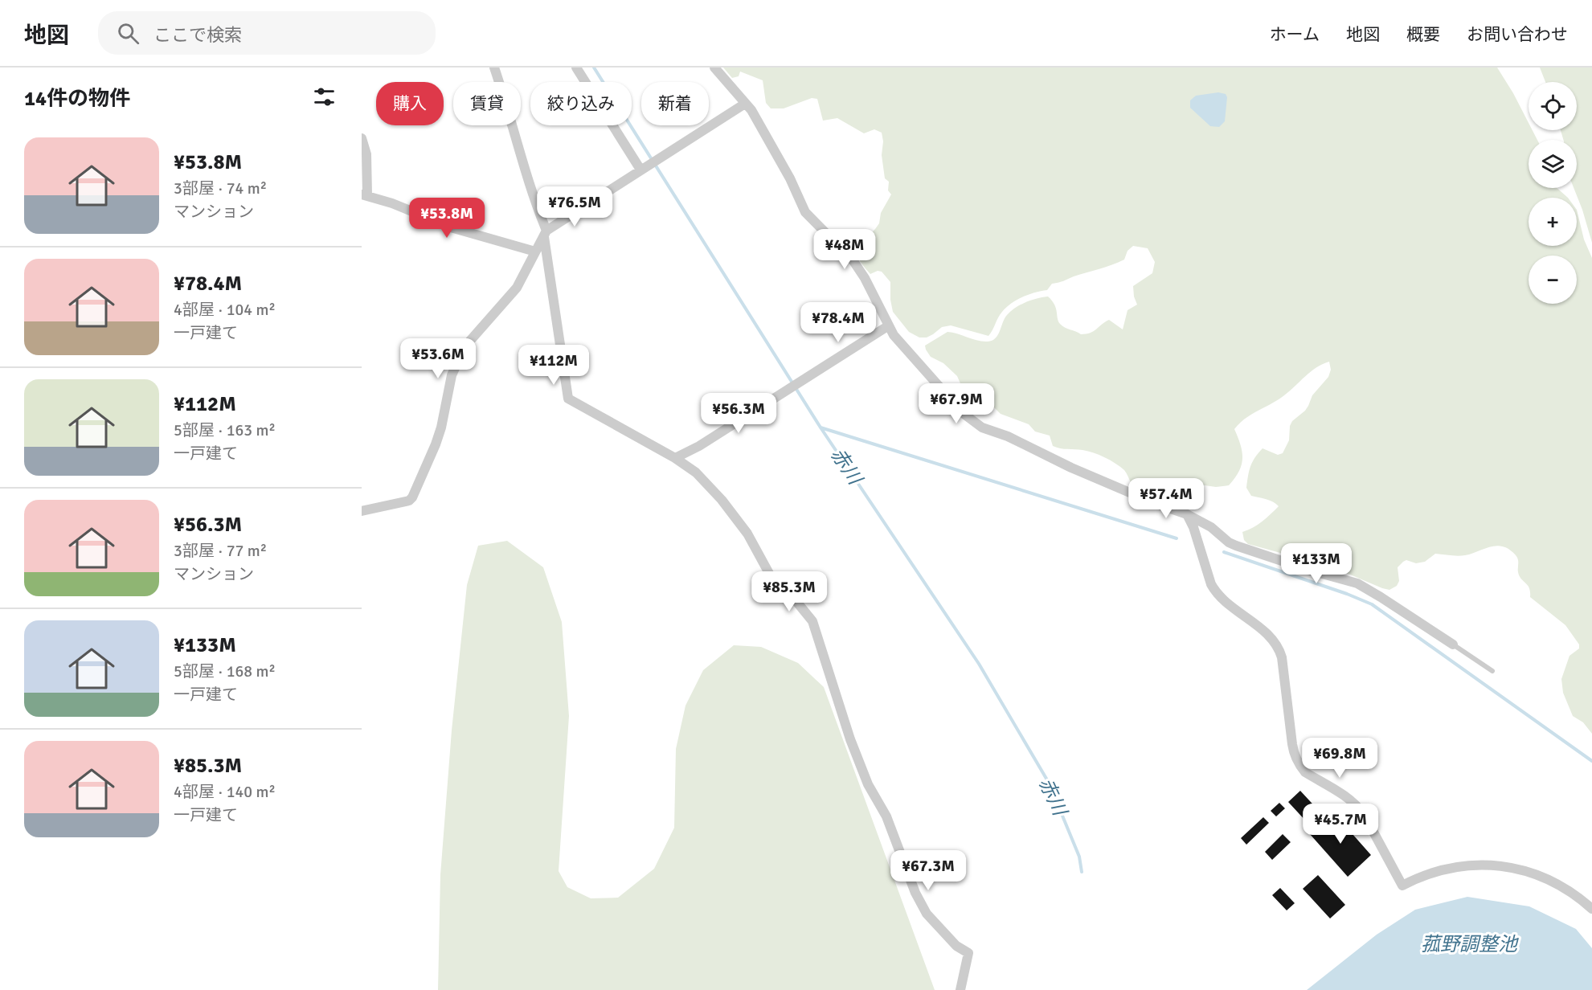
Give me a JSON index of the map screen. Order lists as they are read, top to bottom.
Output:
{
  "water": ["赤川", "菰野調整池"],
  "page": {
    "header": "地図",
    "search": "ここで検索",
    "nav": [
      "ホーム",
      "地図",
      "概要",
      "お問い合わせ"
    ],
    "heading": "14件の物件",
    "map_buttons": ["+", "−"],
    "chip": [
      "購入",
      "賃貸",
      "絞り込み",
      "新着"
    ],
    "list": [
      {
        "name": "¥53.8M",
        "note": "3部屋 · 74 m² · マンション"
      },
      {
        "name": "¥78.4M",
        "note": "4部屋 · 104 m² · 一戸建て"
      },
      {
        "name": "¥112M",
        "note": "5部屋 · 163 m² · 一戸建て"
      },
      {
        "name": "¥56.3M",
        "note": "3部屋 · 77 m² · マンション"
      },
      {
        "name": "¥133M",
        "note": "5部屋 · 168 m² · 一戸建て"
      },
      {
        "name": "¥85.3M",
        "note": "4部屋 · 140 m² · 一戸建て"
      }
    ],
    "price": [
      "¥76.5M",
      "¥53.8M",
      "¥48M",
      "¥78.4M",
      "¥53.6M",
      "¥112M",
      "¥67.9M",
      "¥56.3M",
      "¥57.4M",
      "¥133M",
      "¥85.3M",
      "¥69.8M",
      "¥45.7M",
      "¥67.3M"
    ]
  }
}
